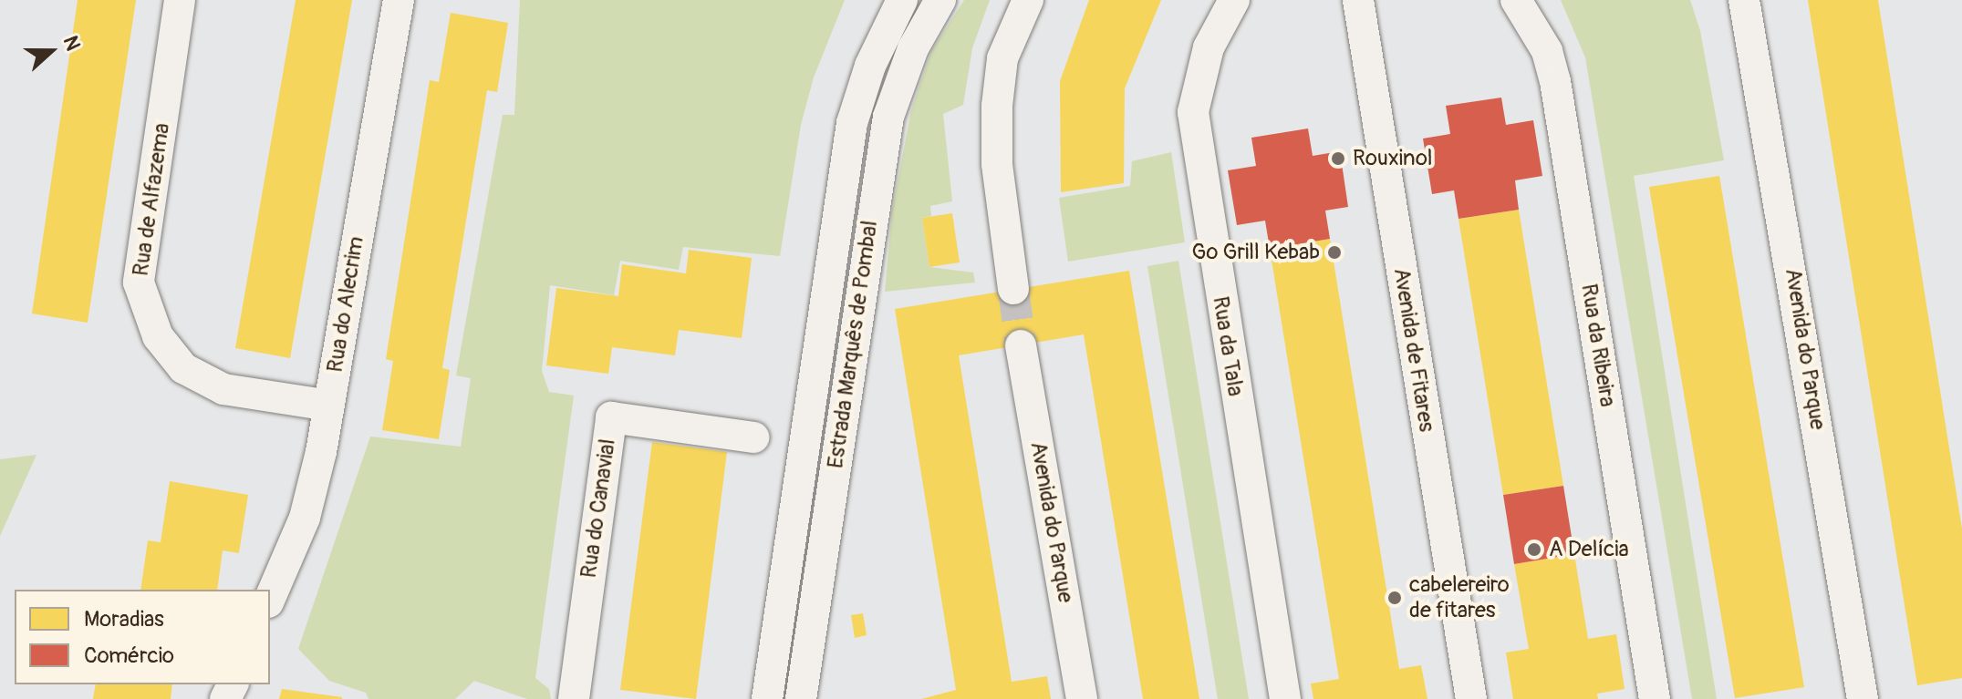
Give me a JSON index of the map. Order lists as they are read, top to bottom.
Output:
{
  "streets": {
    "street": [
      "Rua de Alfazema",
      "Rua do Alecrim",
      "Estrada Marquês de Pombal",
      "Rua da Ribeira",
      "Rua da Tala",
      "Avenida do Parque",
      "Avenida de Fitares",
      "Rua do Canavial"
    ]
  },
  "crossings": [
    ["Rua de Alfazema", "Rua do Alecrim"]
  ],
  "places": [
    "Rouxinol",
    "Go Grill Kebab",
    "A Delícia",
    "cabelereiro de fitares"
  ],
  "legend": ["Moradias", "Comércio"],
  "north": "right"
}
